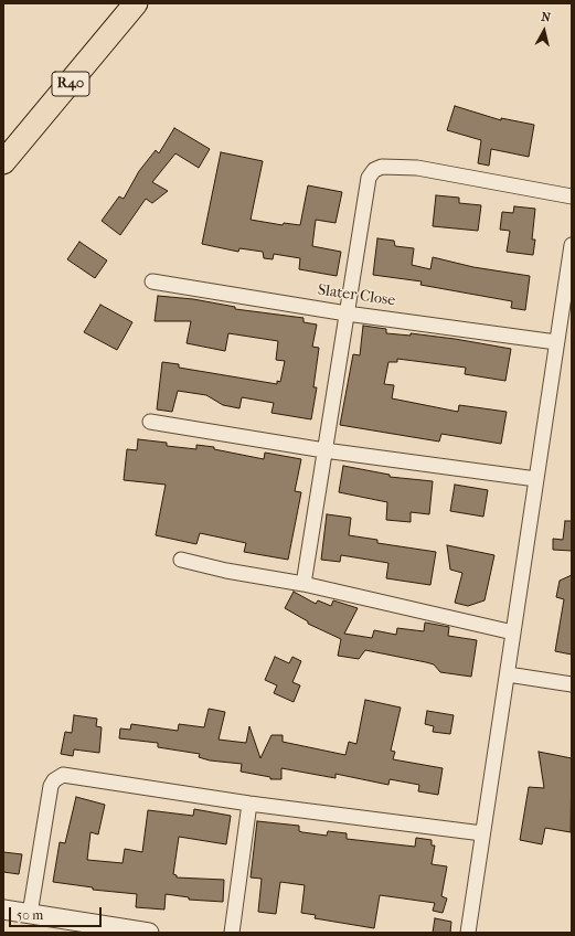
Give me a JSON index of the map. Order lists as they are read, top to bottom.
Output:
{
  "streets": {
    "main road": ["R40"],
    "street": ["Slater Close"]
  },
  "scale_bar": "50 m",
  "north": "top"
}
